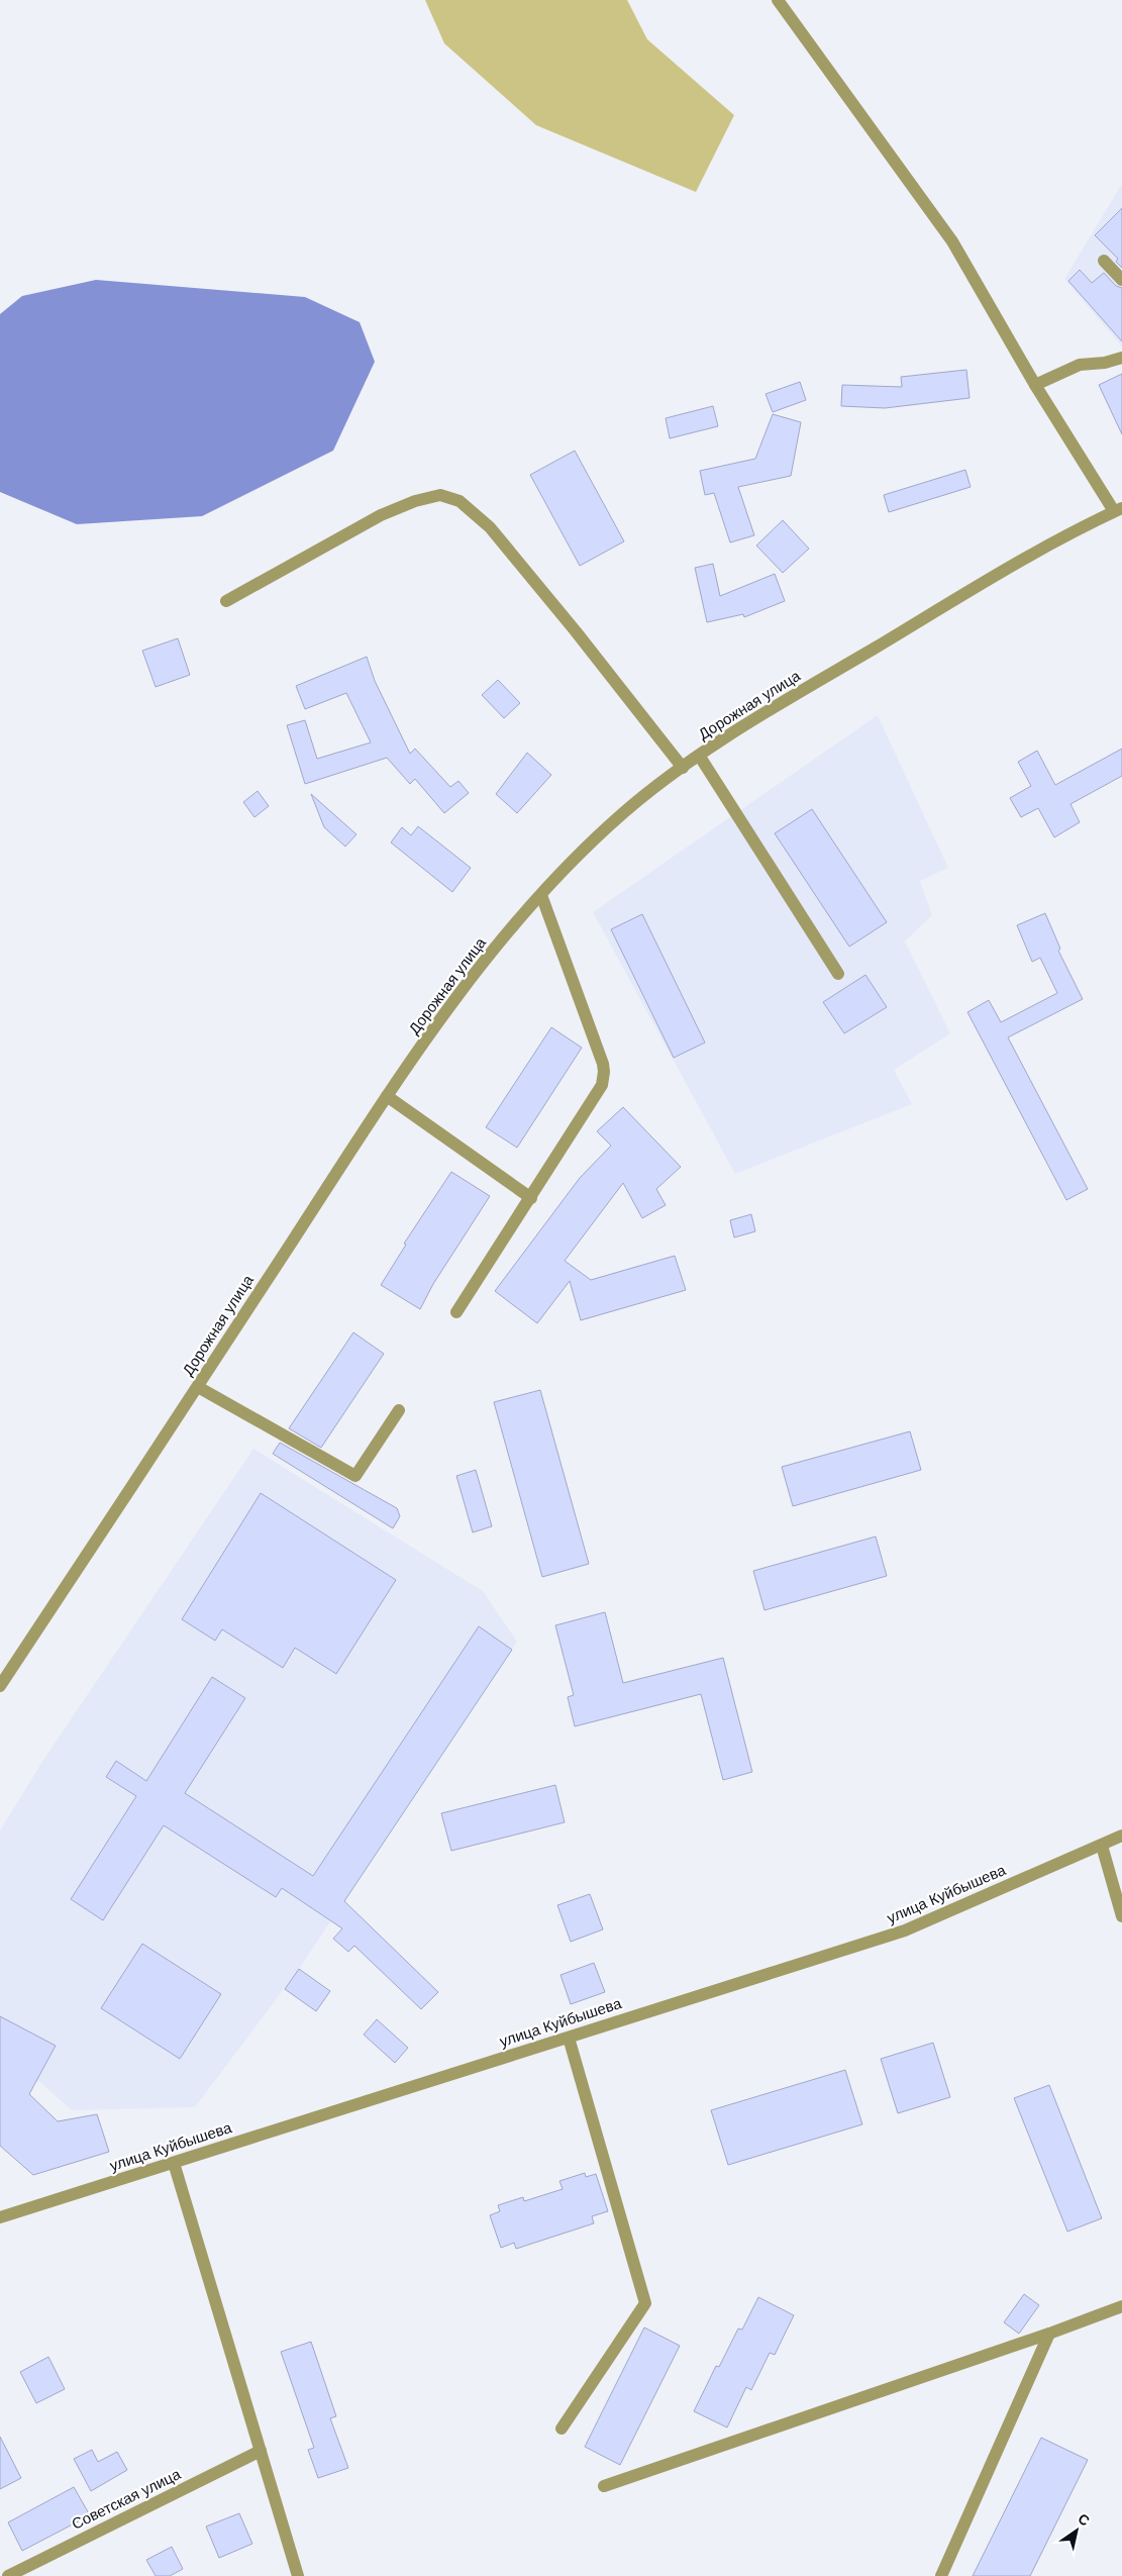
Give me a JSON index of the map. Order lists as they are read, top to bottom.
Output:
{
  "streets": {
    "street": ["Дорожная улица", "улица Куйбышева", "Советская улица"]
  },
  "north": "top right"
}
